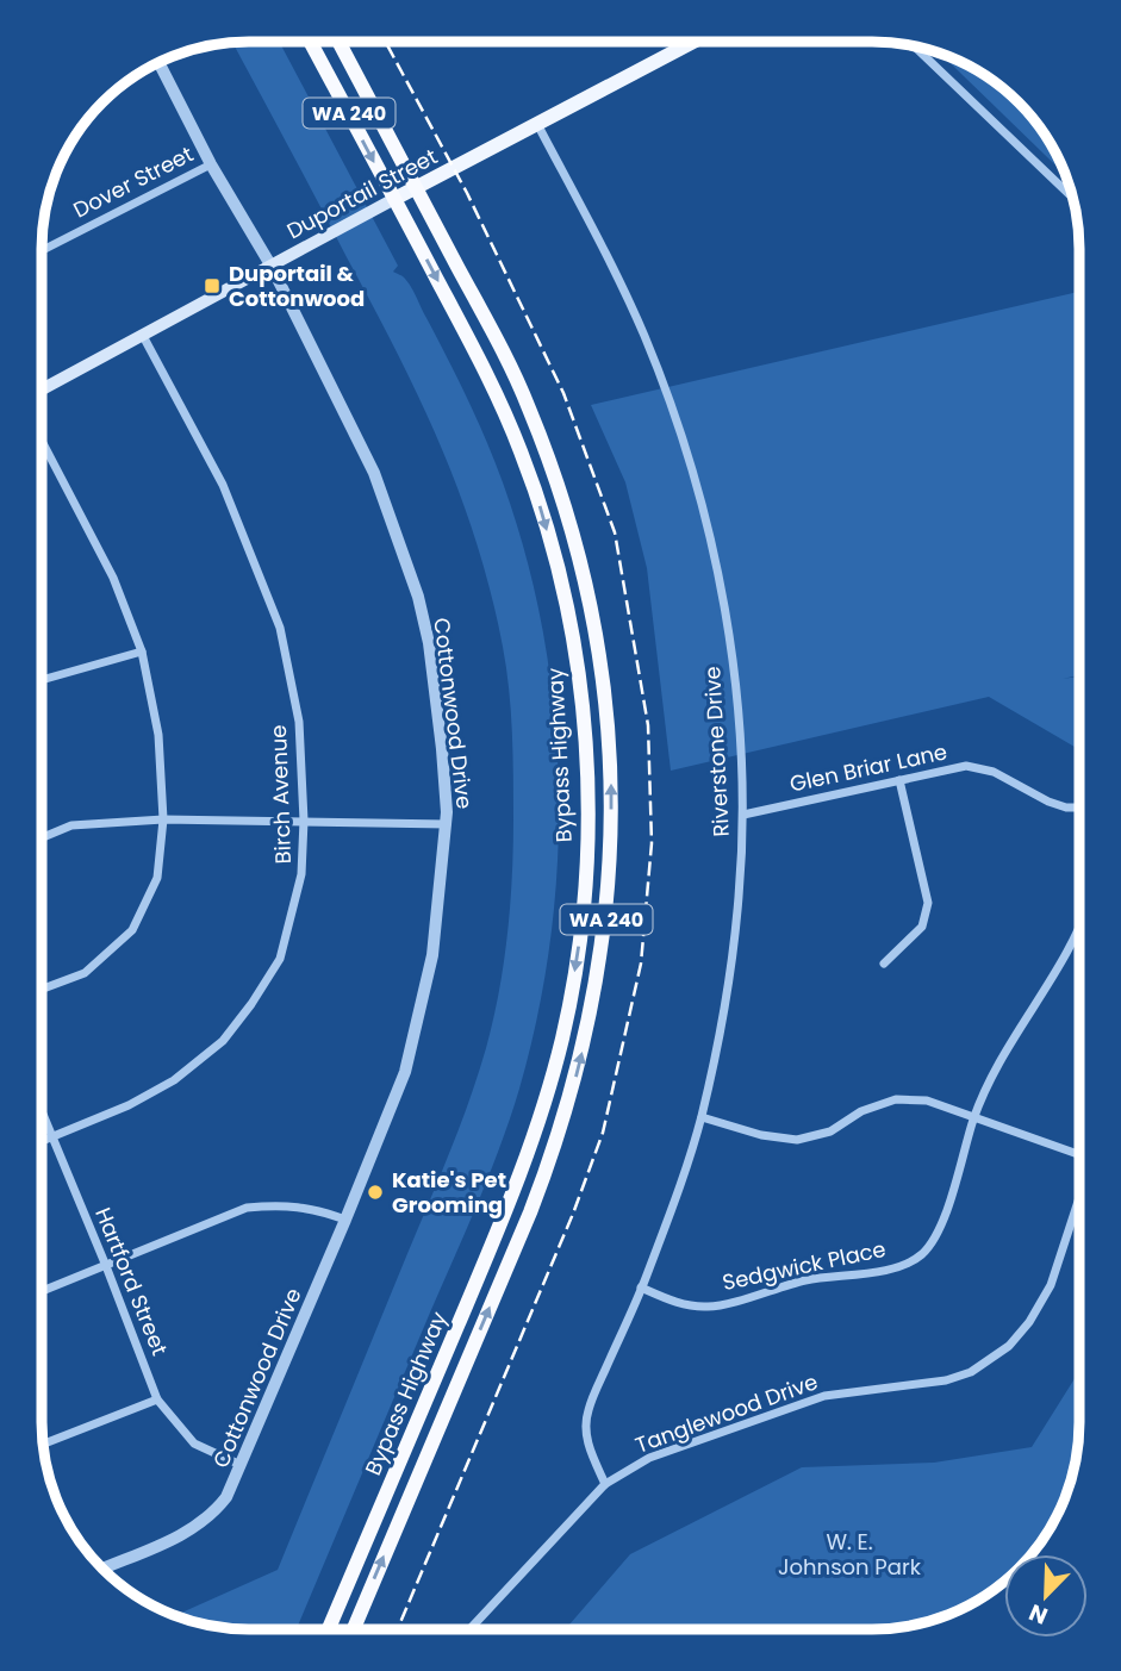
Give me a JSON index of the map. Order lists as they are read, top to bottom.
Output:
{
  "streets": {
    "highway": ["WA 240", "Bypass Highway"],
    "main road": ["Duportail Street"],
    "street": [
      "Dover Street",
      "Cottonwood Drive",
      "Riverstone Drive",
      "Glen Briar Lane",
      "Birch Avenue",
      "Sedgwick Place",
      "Hartford Street",
      "Tanglewood Drive"
    ]
  },
  "crossings": [
    ["Dover Street", "Cottonwood Drive"],
    ["Duportail Street", "Cottonwood Drive"],
    ["Duportail Street", "Riverstone Drive"],
    ["Duportail Street", "Bypass Highway"],
    ["Duportail Street", "Birch Avenue"],
    ["Cottonwood Drive", "Hartford Street"],
    ["Riverstone Drive", "Glen Briar Lane"],
    ["Riverstone Drive", "Sedgwick Place"],
    ["Riverstone Drive", "Tanglewood Drive"],
    ["Birch Avenue", "Hartford Street"]
  ],
  "parks": ["W. E. Johnson Park"],
  "places": {
    "transit": ["Duportail & Cottonwood"],
    "other": ["Katie's Pet Grooming"]
  },
  "north": "bottom left"
}
